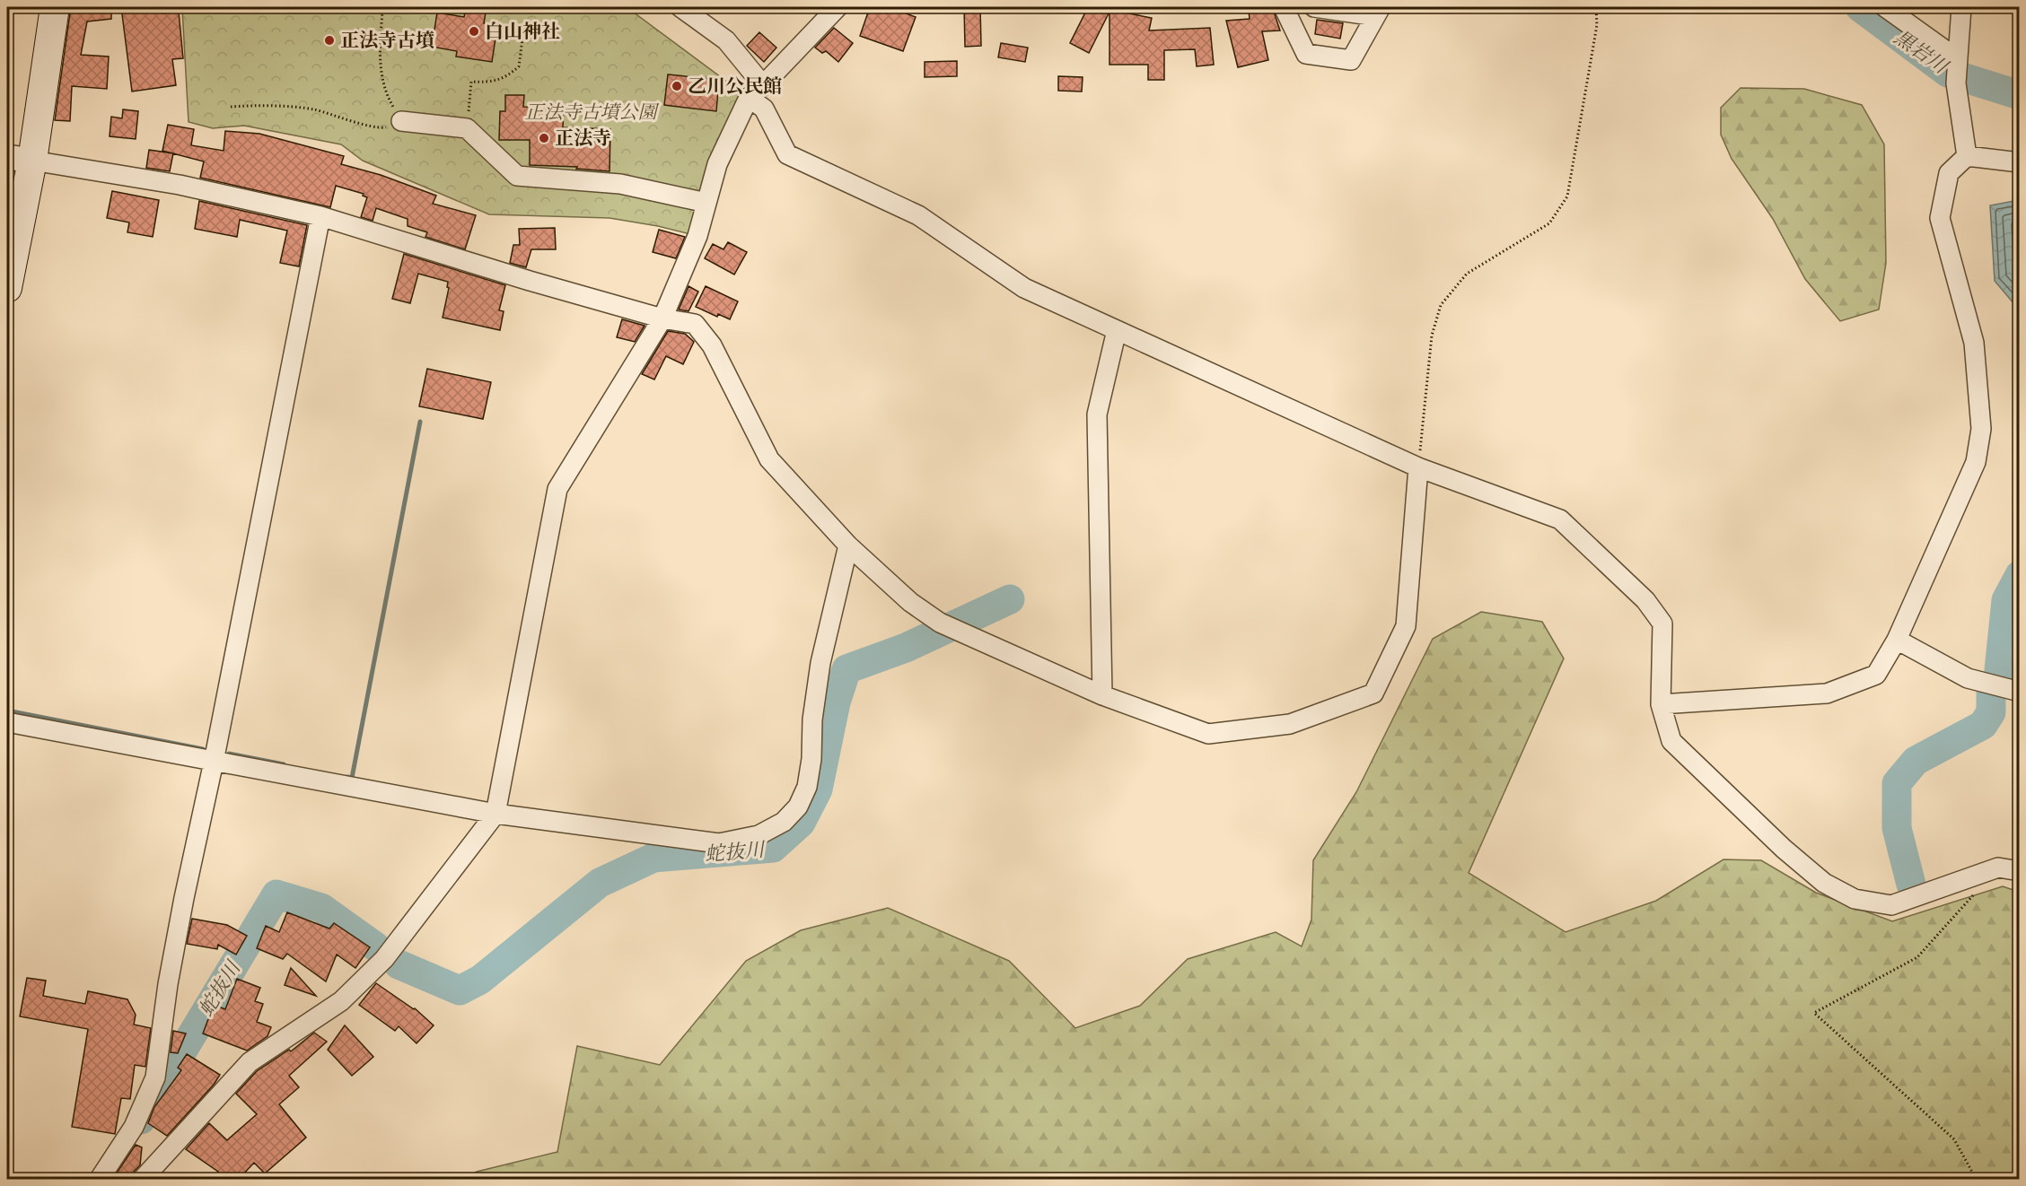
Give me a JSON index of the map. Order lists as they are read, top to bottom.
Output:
{
  "water": ["黒岩川", "蛇抜川"],
  "parks": ["正法寺古墳公園"],
  "places": [
    "白山神社",
    "正法寺古墳",
    "乙川公民館",
    "正法寺"
  ]
}
